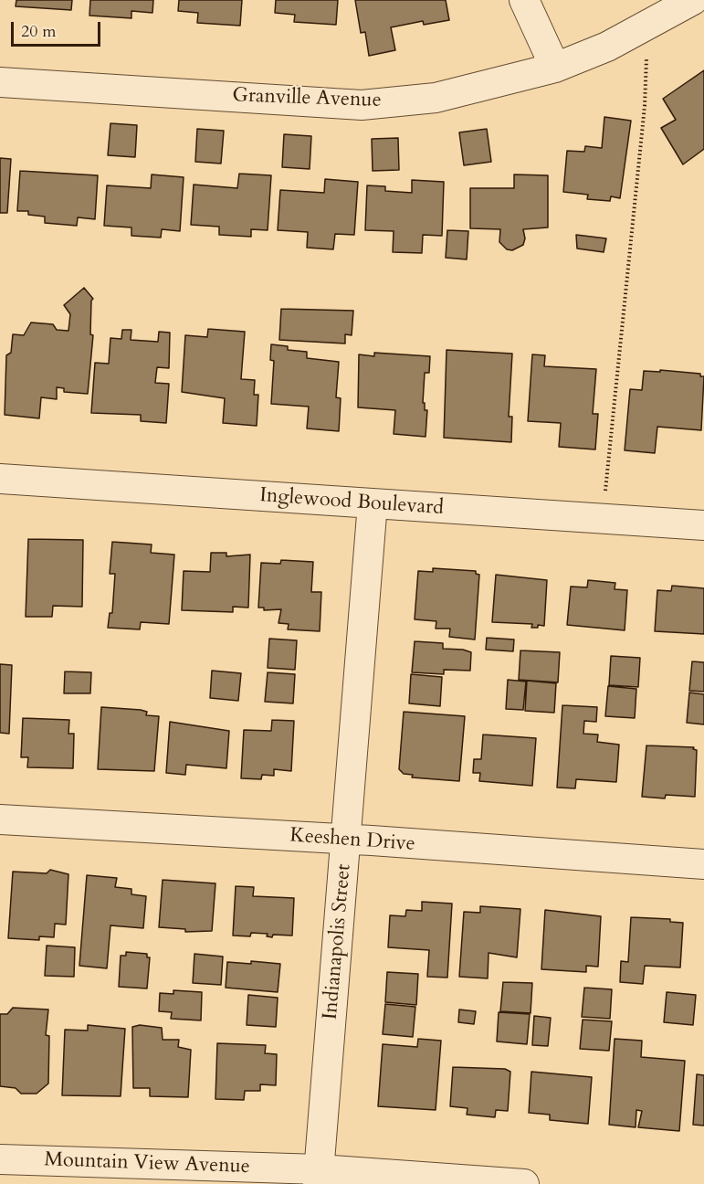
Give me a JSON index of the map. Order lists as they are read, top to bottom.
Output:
{
  "streets": {
    "street": [
      "Granville Avenue",
      "Inglewood Boulevard",
      "Keeshen Drive",
      "Indianapolis Street",
      "Mountain View Avenue"
    ]
  },
  "crossings": [
    ["Inglewood Boulevard", "Indianapolis Street"],
    ["Keeshen Drive", "Indianapolis Street"],
    ["Indianapolis Street", "Mountain View Avenue"]
  ],
  "scale_bar": "20 m"
}
